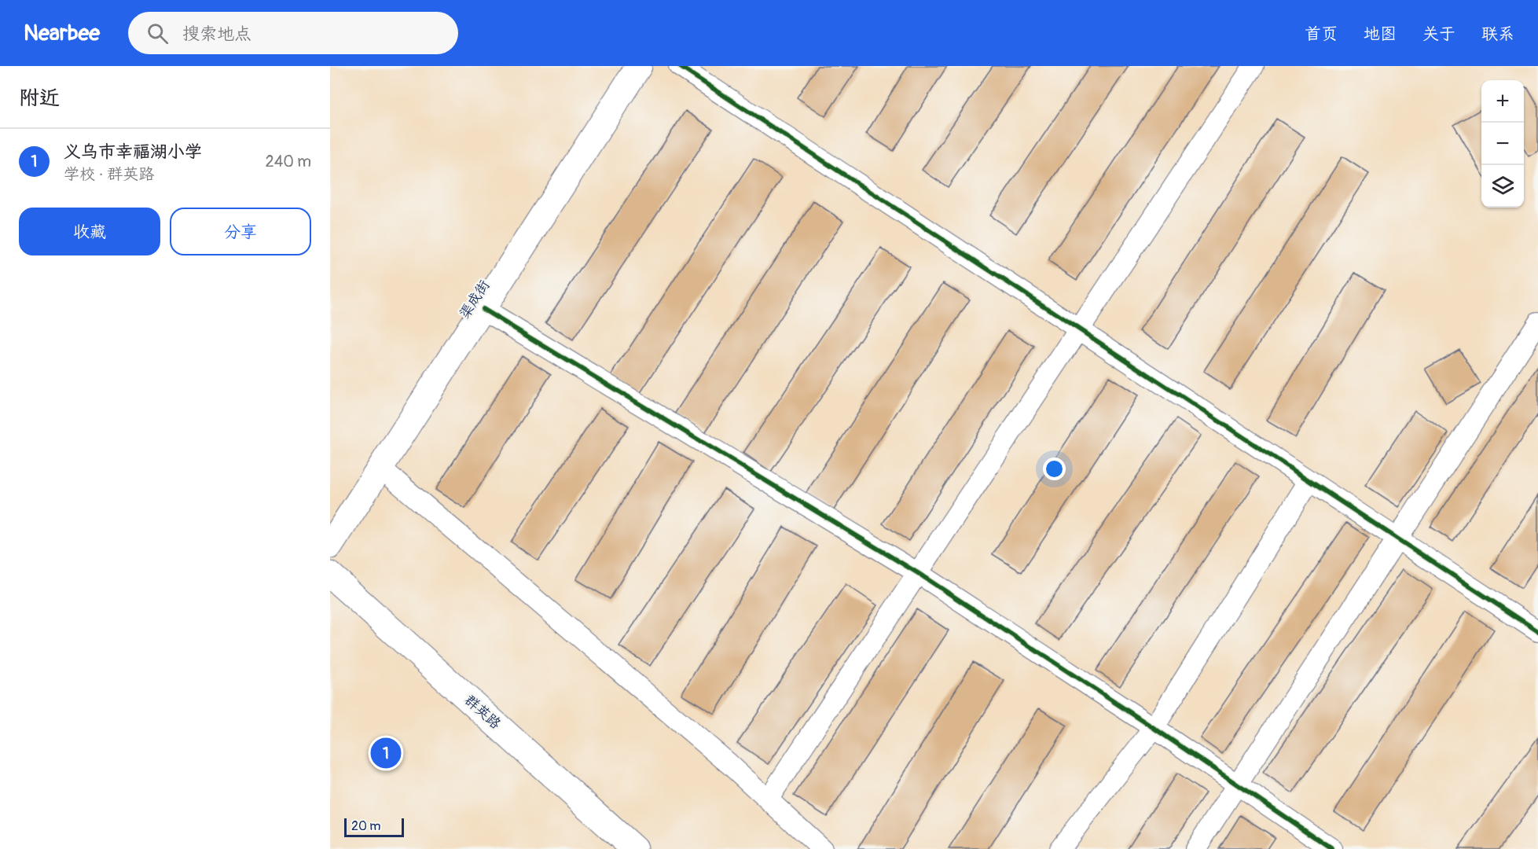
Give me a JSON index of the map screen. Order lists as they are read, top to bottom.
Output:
{
  "streets": {
    "street": ["渠成街", "群英路"]
  },
  "scale_bar": "20 m",
  "page": {
    "header": "Nearbee",
    "search": "搜索地点",
    "nav": [
      "首页",
      "地图",
      "关于",
      "联系"
    ],
    "heading": "附近",
    "map_buttons": ["+", "−"],
    "list": [
      {
        "mark": "1",
        "name": "义乌市幸福湖小学",
        "note": "学校 · 群英路",
        "value": "240 m"
      }
    ],
    "buttons": ["收藏", "分享"],
    "pins": "1",
    "scale": "20 m"
  }
}
